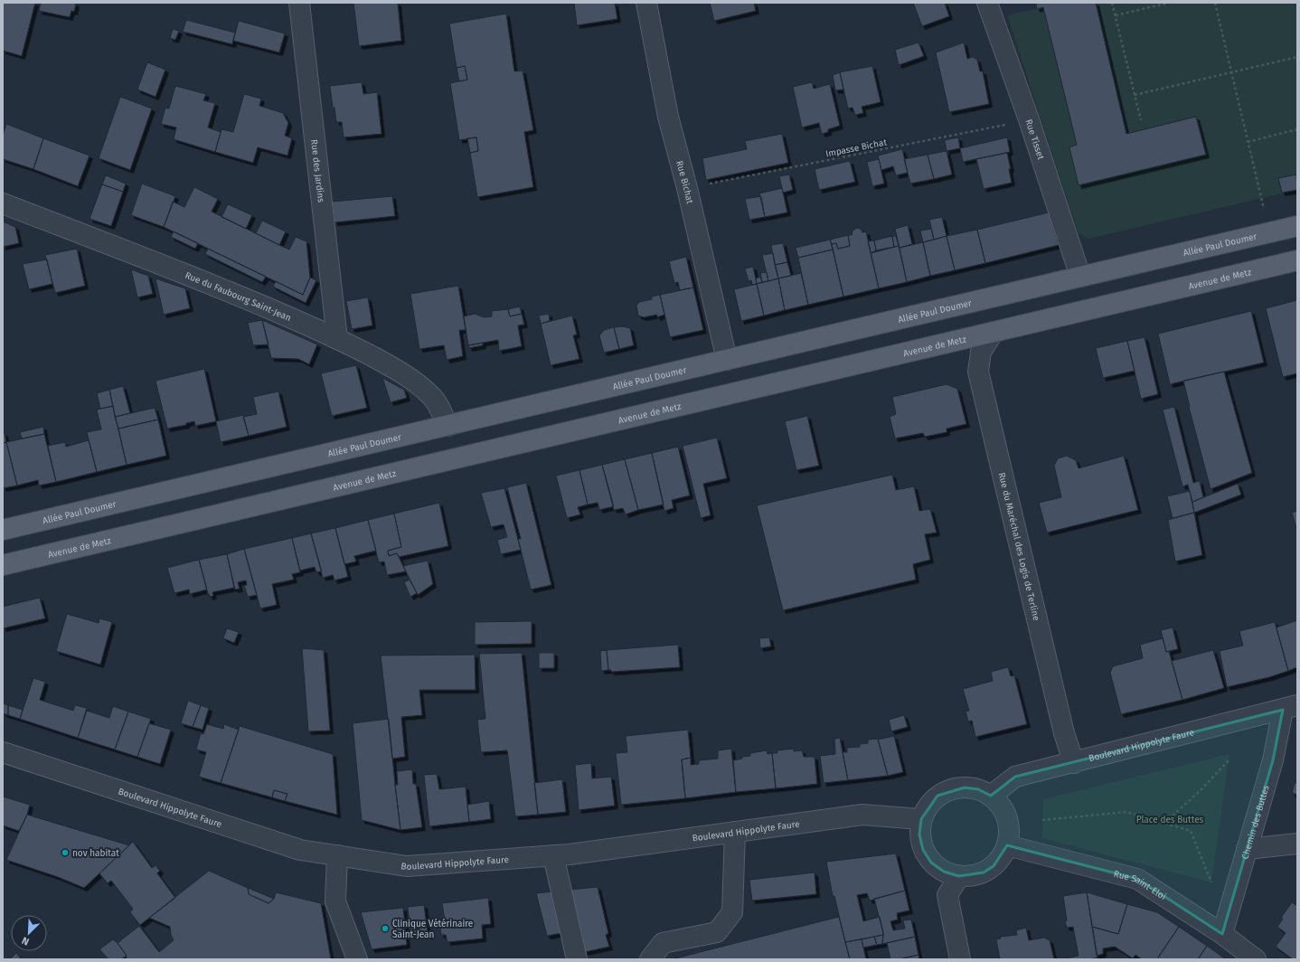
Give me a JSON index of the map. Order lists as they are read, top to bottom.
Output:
{
  "streets": {
    "main road": ["Allée Paul Doumer", "Avenue de Metz"],
    "street": [
      "Rue Tisset",
      "Rue des Jardins",
      "Rue Bichat",
      "Rue du Faubourg Saint-Jean",
      "Rue du Maréchal des Logis de Terline",
      "Boulevard Hippolyte Faure",
      "Chemin des Buttes",
      "Rue Saint-Eloi"
    ],
    "path": ["Impasse Bichat"]
  },
  "crossings": [
    ["Rue Tisset", "Impasse Bichat"],
    ["Rue Tisset", "Allée Paul Doumer"],
    ["Impasse Bichat", "Rue Bichat"],
    ["Rue des Jardins", "Rue du Faubourg Saint-Jean"],
    ["Rue Bichat", "Allée Paul Doumer"],
    ["Allée Paul Doumer", "Rue du Faubourg Saint-Jean"],
    ["Avenue de Metz", "Rue du Maréchal des Logis de Terline"],
    ["Rue du Maréchal des Logis de Terline", "Boulevard Hippolyte Faure"],
    ["Boulevard Hippolyte Faure", "Chemin des Buttes"],
    ["Boulevard Hippolyte Faure", "Rue Saint-Eloi"],
    ["Chemin des Buttes", "Rue Saint-Eloi"]
  ],
  "parks": ["Place des Buttes"],
  "places": ["nov habitat", "Clinique Vétérinaire Saint-Jean"],
  "north": "bottom left"
}
